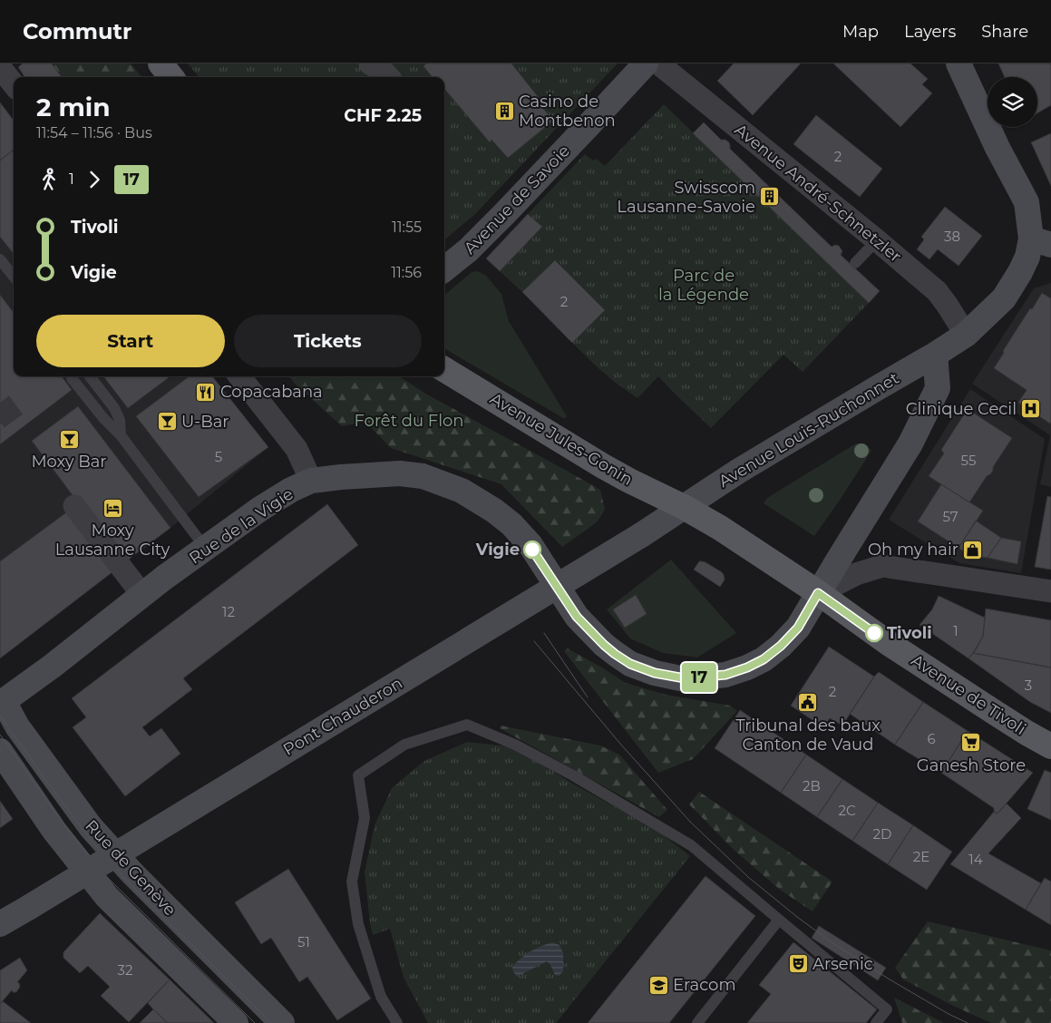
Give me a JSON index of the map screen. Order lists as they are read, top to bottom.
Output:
{
  "streets": {
    "main road": ["Avenue Jules-Gonin", "Avenue de Tivoli"],
    "street": [
      "Avenue André-Schnetzler",
      "Avenue de Savoie",
      "Avenue Louis-Ruchonnet",
      "Rue de la Vigie",
      "Pont Chauderon",
      "Rue de Genève"
    ]
  },
  "crossings": [
    ["Avenue André-Schnetzler", "Avenue Louis-Ruchonnet"],
    ["Avenue Louis-Ruchonnet", "Avenue Jules-Gonin"],
    ["Avenue Louis-Ruchonnet", "Avenue de Tivoli"],
    ["Avenue Louis-Ruchonnet", "Pont Chauderon"],
    ["Avenue Jules-Gonin", "Avenue de Tivoli"],
    ["Avenue Jules-Gonin", "Pont Chauderon"],
    ["Rue de la Vigie", "Avenue de Tivoli"],
    ["Rue de la Vigie", "Rue de Genève"],
    ["Avenue de Tivoli", "Pont Chauderon"]
  ],
  "parks": ["Parc de la Légende", "Forêt du Flon"],
  "places": {
    "building": ["Casino de Montbenon", "Swisscom Lausanne-Savoie"],
    "restaurant": ["Copacabana"],
    "hospital": ["Clinique Cecil"],
    "bar": ["U-Bar", "Moxy Bar"],
    "hotel": ["Moxy Lausanne City"],
    "other": ["Vigie", "Tivoli"],
    "shop": ["Oh my hair"],
    "public building": ["Tribunal des baux Canton de Vaud"],
    "supermarket": ["Ganesh Store"],
    "theatre": ["Arsenic"],
    "school or university": ["Eracom"]
  },
  "lines": ["bus line 17"],
  "house_numbers": [
    "2",
    "38",
    "2",
    "5",
    "55",
    "57",
    "12",
    "1",
    "3",
    "2",
    "6",
    "2B",
    "2C",
    "2D",
    "2E",
    "14",
    "51",
    "32"
  ],
  "page": {
    "header": "Commutr",
    "nav": ["Map", "Layers", "Share"],
    "on_map": "17",
    "heading": ["2 min", "11:54 – 11:56 · Bus", "CHF 2.25"],
    "legs": ["1", "17"],
    "list": [
      {
        "name": "Tivoli",
        "value": "11:55"
      },
      {
        "name": "Vigie",
        "value": "11:56"
      }
    ],
    "buttons": ["Start", "Tickets"]
  }
}
